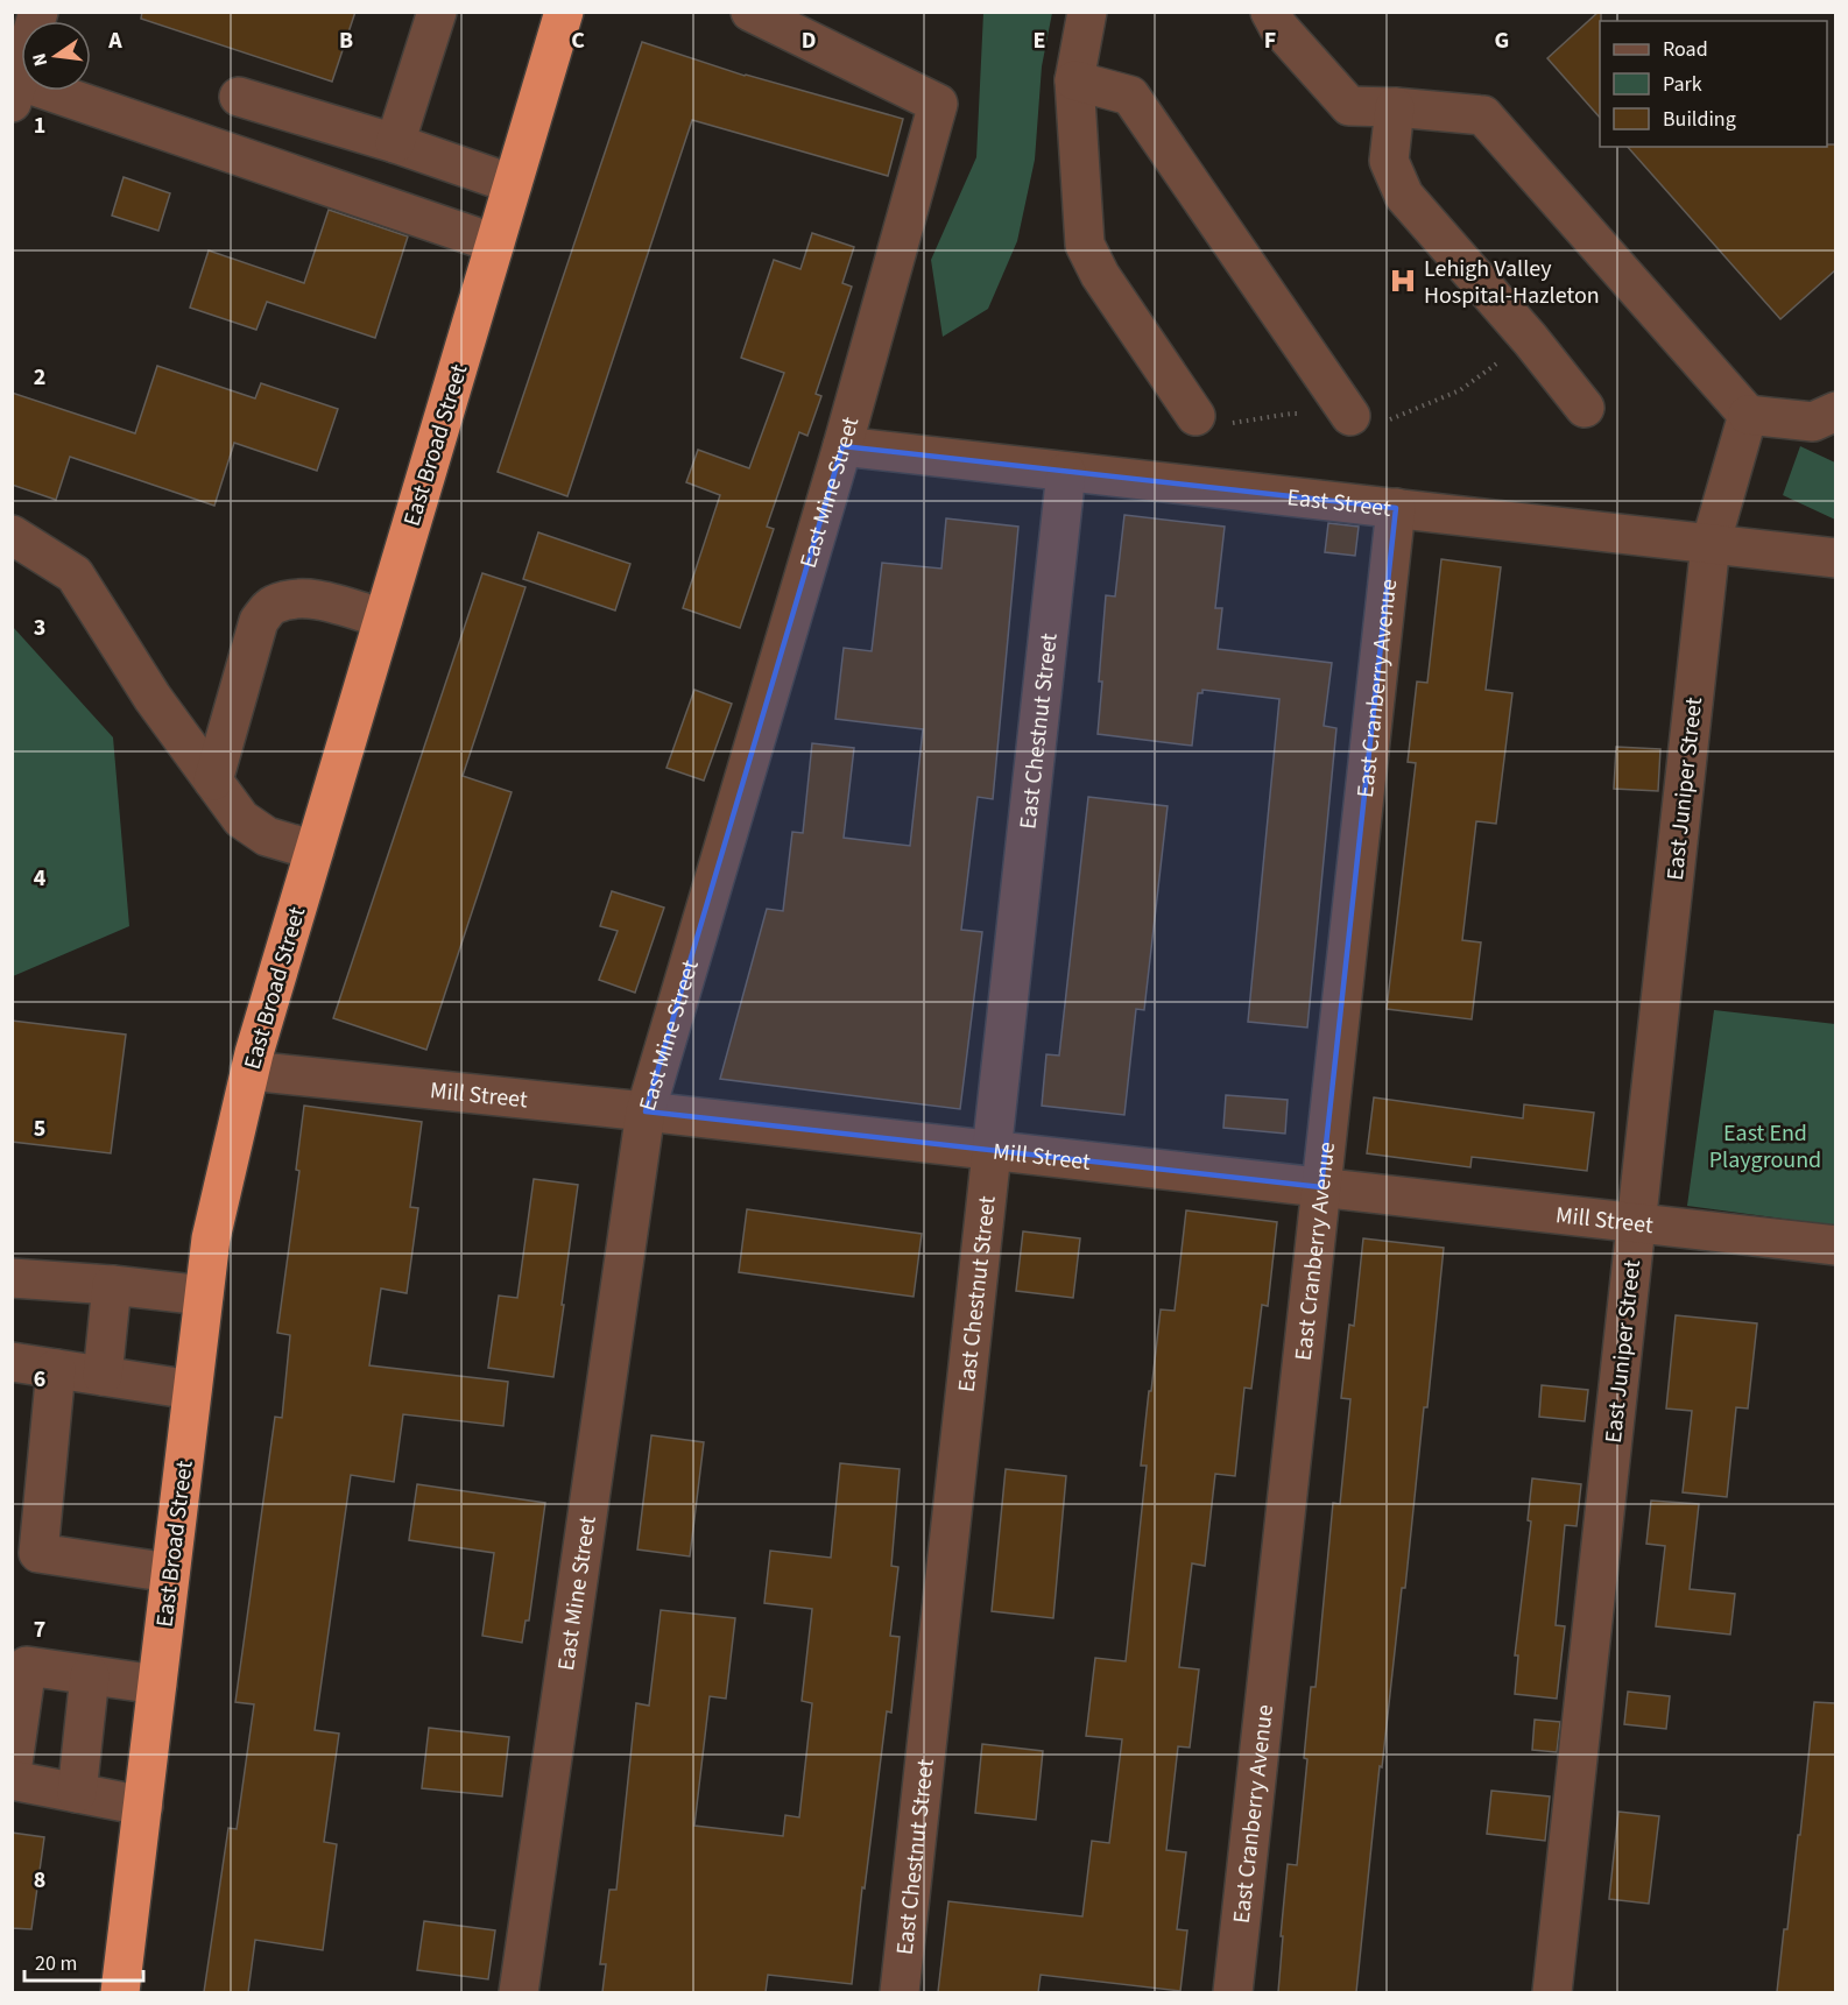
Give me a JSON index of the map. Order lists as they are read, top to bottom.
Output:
{
  "streets": {
    "highway": ["East Broad Street"],
    "street": [
      "East Mine Street",
      "East Street",
      "East Cranberry Avenue",
      "East Chestnut Street",
      "East Juniper Street",
      "Mill Street"
    ]
  },
  "crossings": [
    ["East Broad Street", "Mill Street"],
    ["East Mine Street", "East Street"],
    ["East Mine Street", "Mill Street"],
    ["East Street", "East Cranberry Avenue"],
    ["East Street", "East Chestnut Street"],
    ["East Street", "East Juniper Street"],
    ["East Cranberry Avenue", "Mill Street"],
    ["East Chestnut Street", "Mill Street"],
    ["East Juniper Street", "Mill Street"]
  ],
  "parks": ["East End Playground"],
  "places": {
    "hospital": ["Lehigh Valley Hospital-Hazleton"]
  },
  "legend": ["Road", "Park", "Building"],
  "scale_bar": "20 m",
  "north": "left",
  "grid": {
    "columns": [
      "A",
      "B",
      "C",
      "D",
      "E",
      "F",
      "G"
    ],
    "rows": [
      "1",
      "2",
      "3",
      "4",
      "5",
      "6",
      "7",
      "8"
    ]
  }
}
